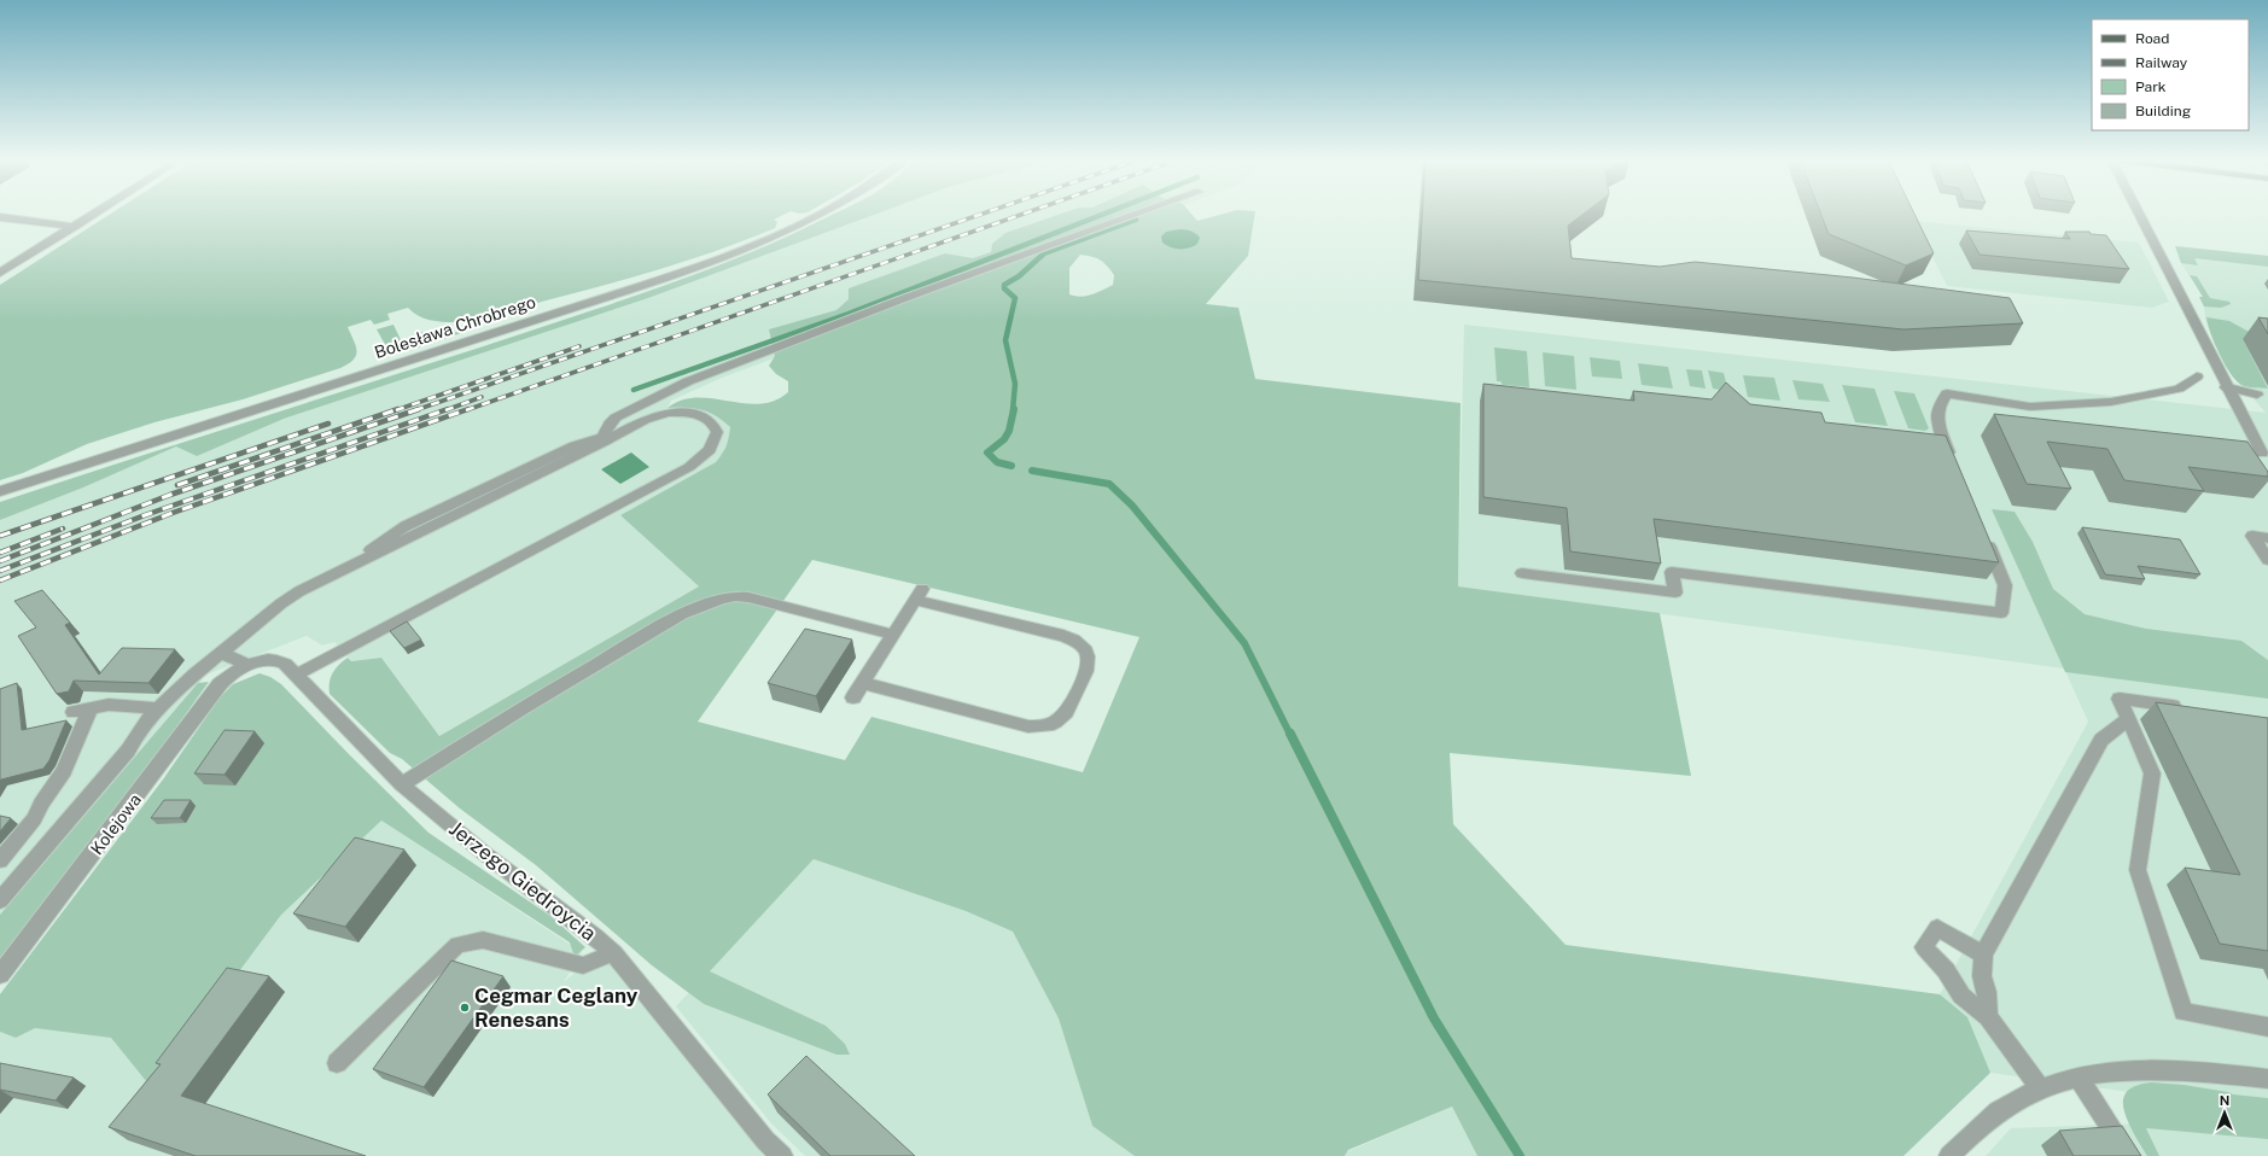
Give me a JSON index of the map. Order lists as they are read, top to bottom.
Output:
{
  "streets": {
    "street": ["Bolesława Chrobrego", "Kolejowa", "Jerzego Giedroycia"]
  },
  "crossings": [
    ["Kolejowa", "Jerzego Giedroycia"]
  ],
  "places": ["Cegmar Ceglany Renesans"],
  "legend": [
    "Road",
    "Railway",
    "Park",
    "Building"
  ],
  "north": "top"
}
